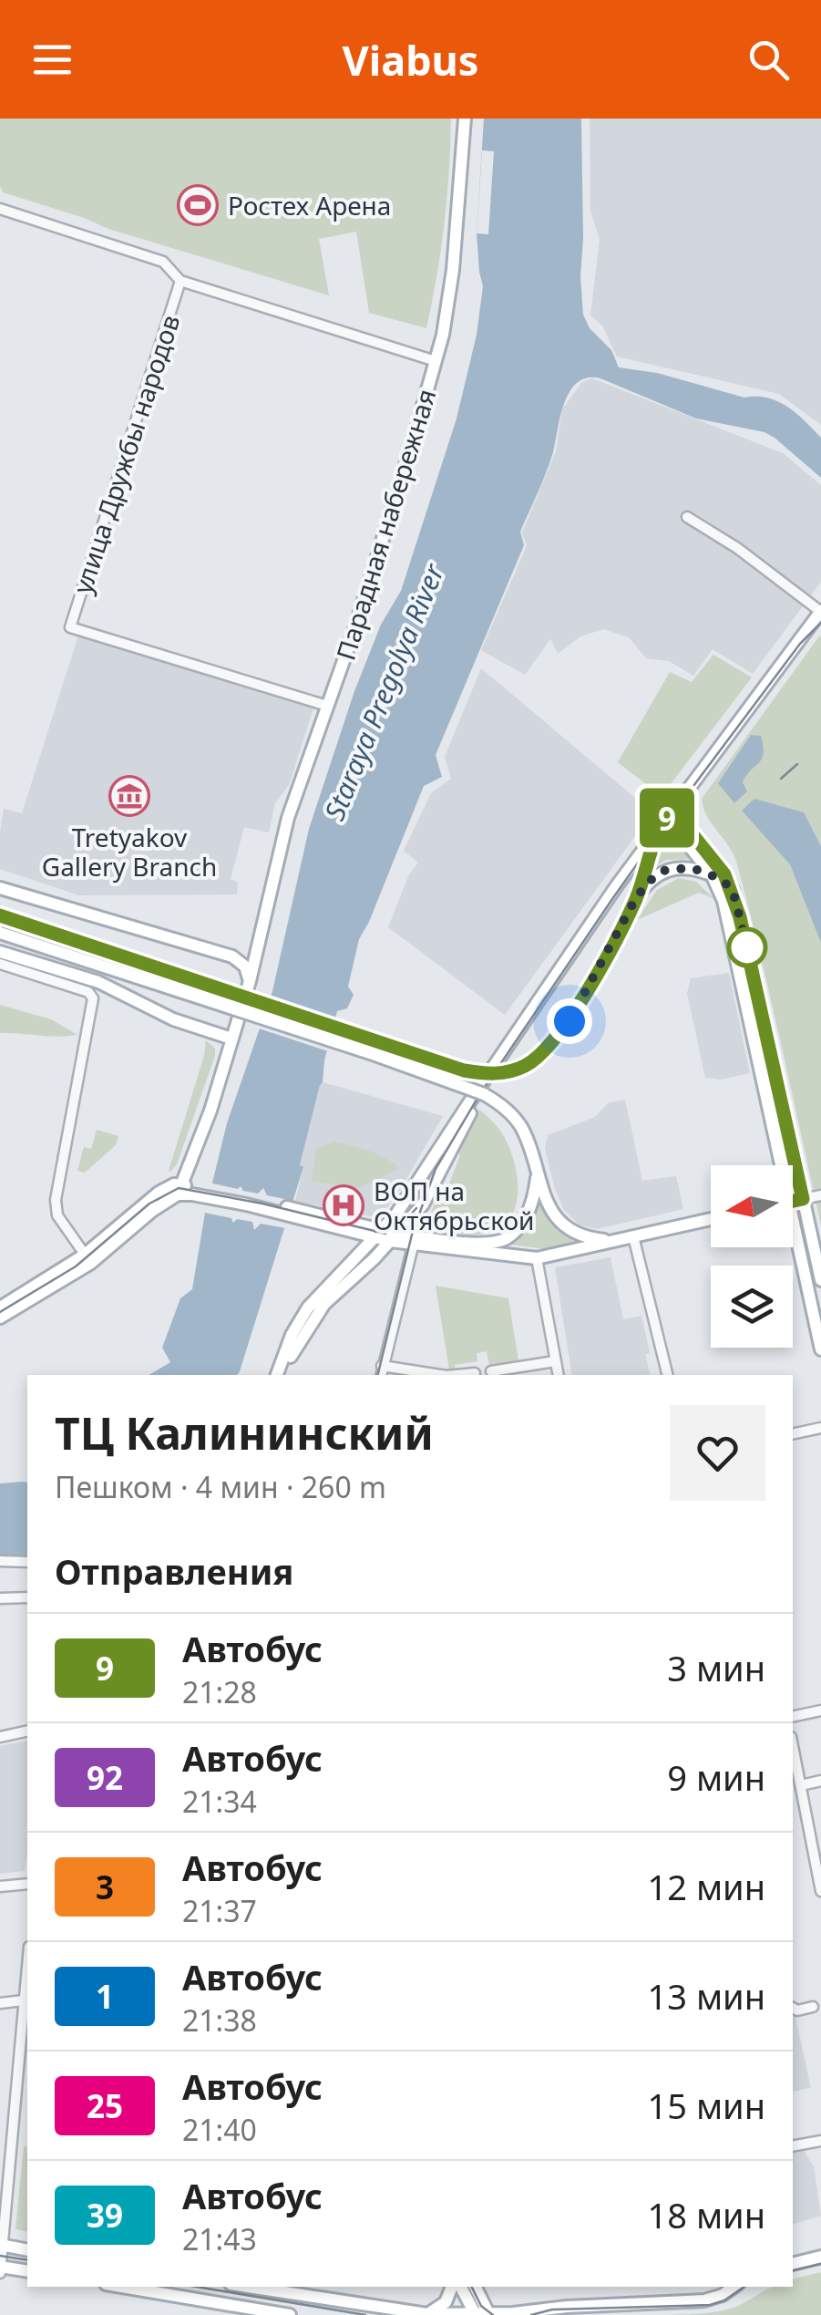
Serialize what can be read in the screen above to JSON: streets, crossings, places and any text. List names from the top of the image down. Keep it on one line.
{"streets":{"main road":["Парадная набережная"],"street":["улица Дружбы народов"]},"crossings":[["улица Дружбы народов","Парадная набережная"]],"water":["Staraya Pregolya River"],"places":{"sports":["Ростех Арена"],"museum":["Tretyakov Gallery Branch"],"hospital":["ВОП на Октябрьской"]},"lines":["bus line 9"],"north":"left","page":{"header":"Viabus","on_map":"9","heading":[["ТЦ Калининский","Пешком · 4 мин · 260 m"],"Отправления"],"list":[{"mark":"9","name":"Автобус","note":"21:28","value":"3 мин"},{"mark":"92","name":"Автобус","note":"21:34","value":"9 мин"},{"mark":"3","name":"Автобус","note":"21:37","value":"12 мин"},{"mark":"1","name":"Автобус","note":"21:38","value":"13 мин"},{"mark":"25","name":"Автобус","note":"21:40","value":"15 мин"},{"mark":"39","name":"Автобус","note":"21:43","value":"18 мин"}]}}
